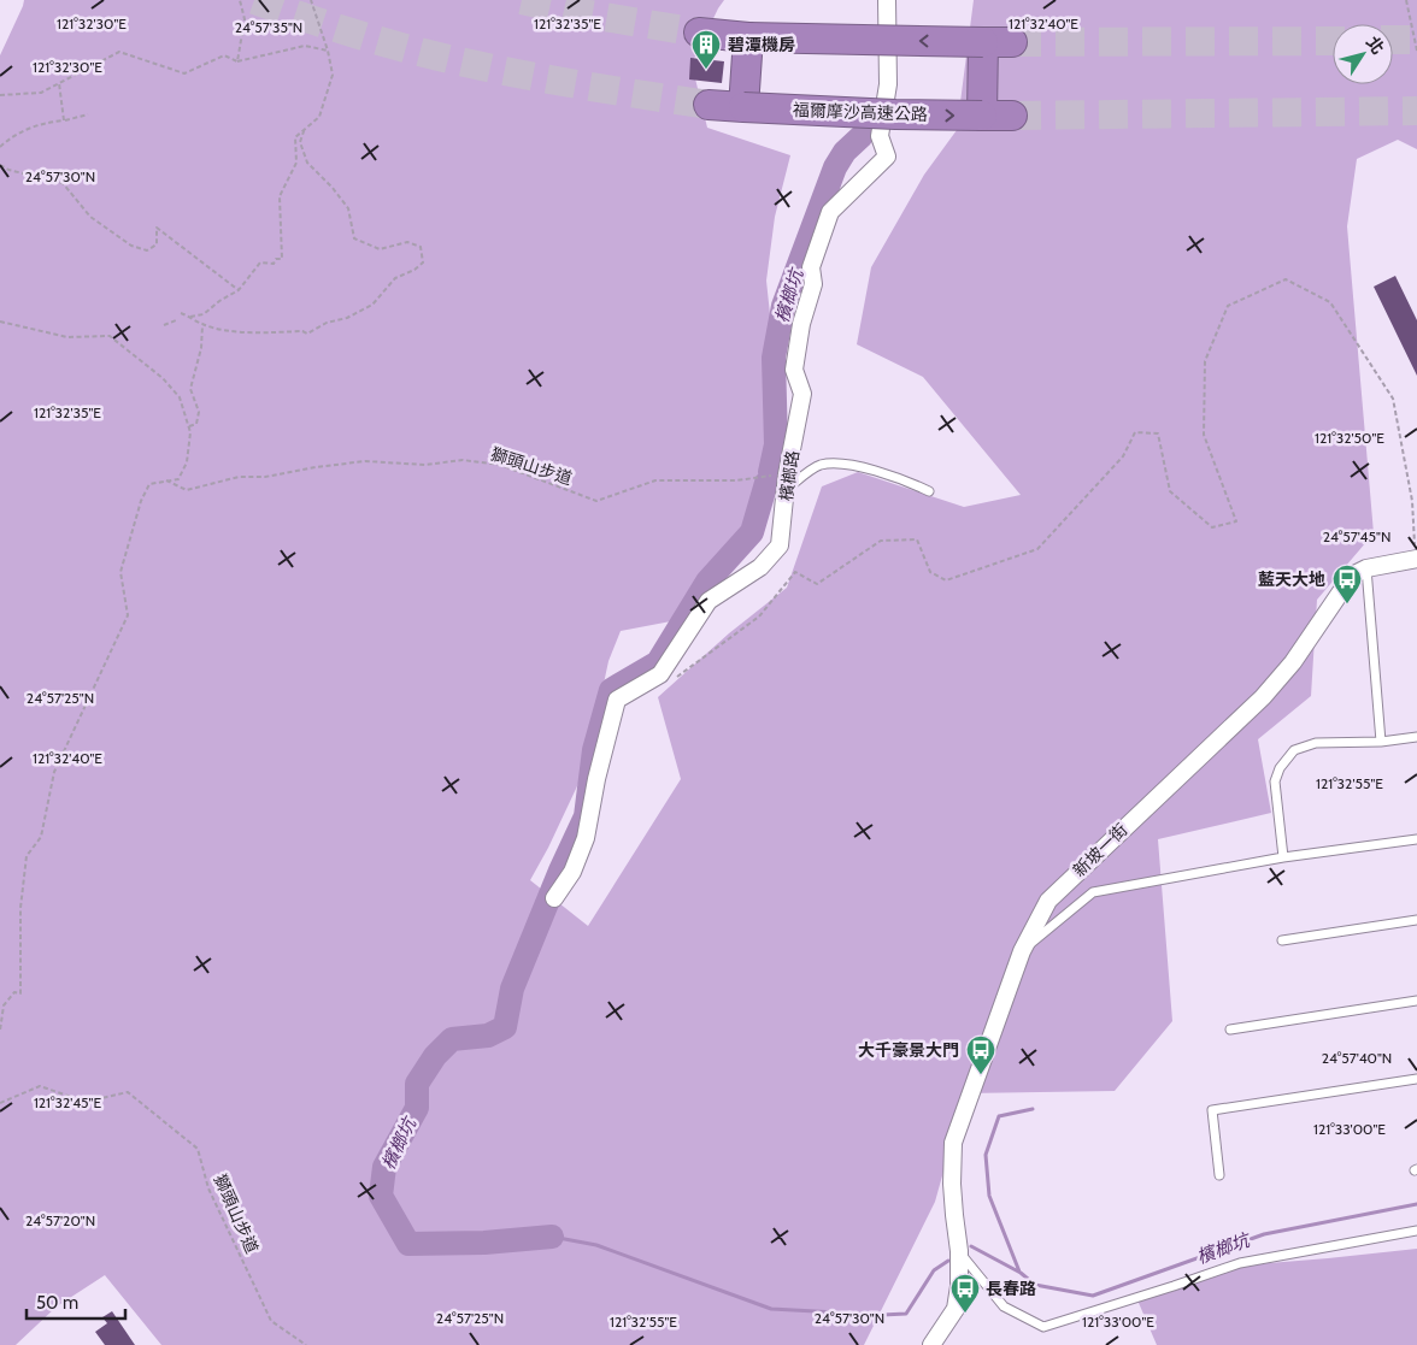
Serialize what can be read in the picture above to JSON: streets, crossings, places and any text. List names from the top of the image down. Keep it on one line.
{"streets":{"highway":["福爾摩沙高速公路"],"street":["檳榔路","新坡一街"],"path":["獅頭山步道"]},"crossings":[["獅頭山步道","檳榔路"]],"water":["檳榔坑"],"places":{"building":["碧潭機房"],"bus stop":["藍天大地","大千豪景大門","長春路"]},"scale_bar":"50 m","north":"top right","coordinates":["121°32'30\"E","121°32'35\"E","121°32'40\"E","24°57'35\"N","24°57'30\"N","121°32'50\"E","24°57'45\"N","24°57'25\"N","121°32'55\"E","24°57'40\"N","121°32'45\"E","121°33'00\"E","24°57'20\"N"]}
